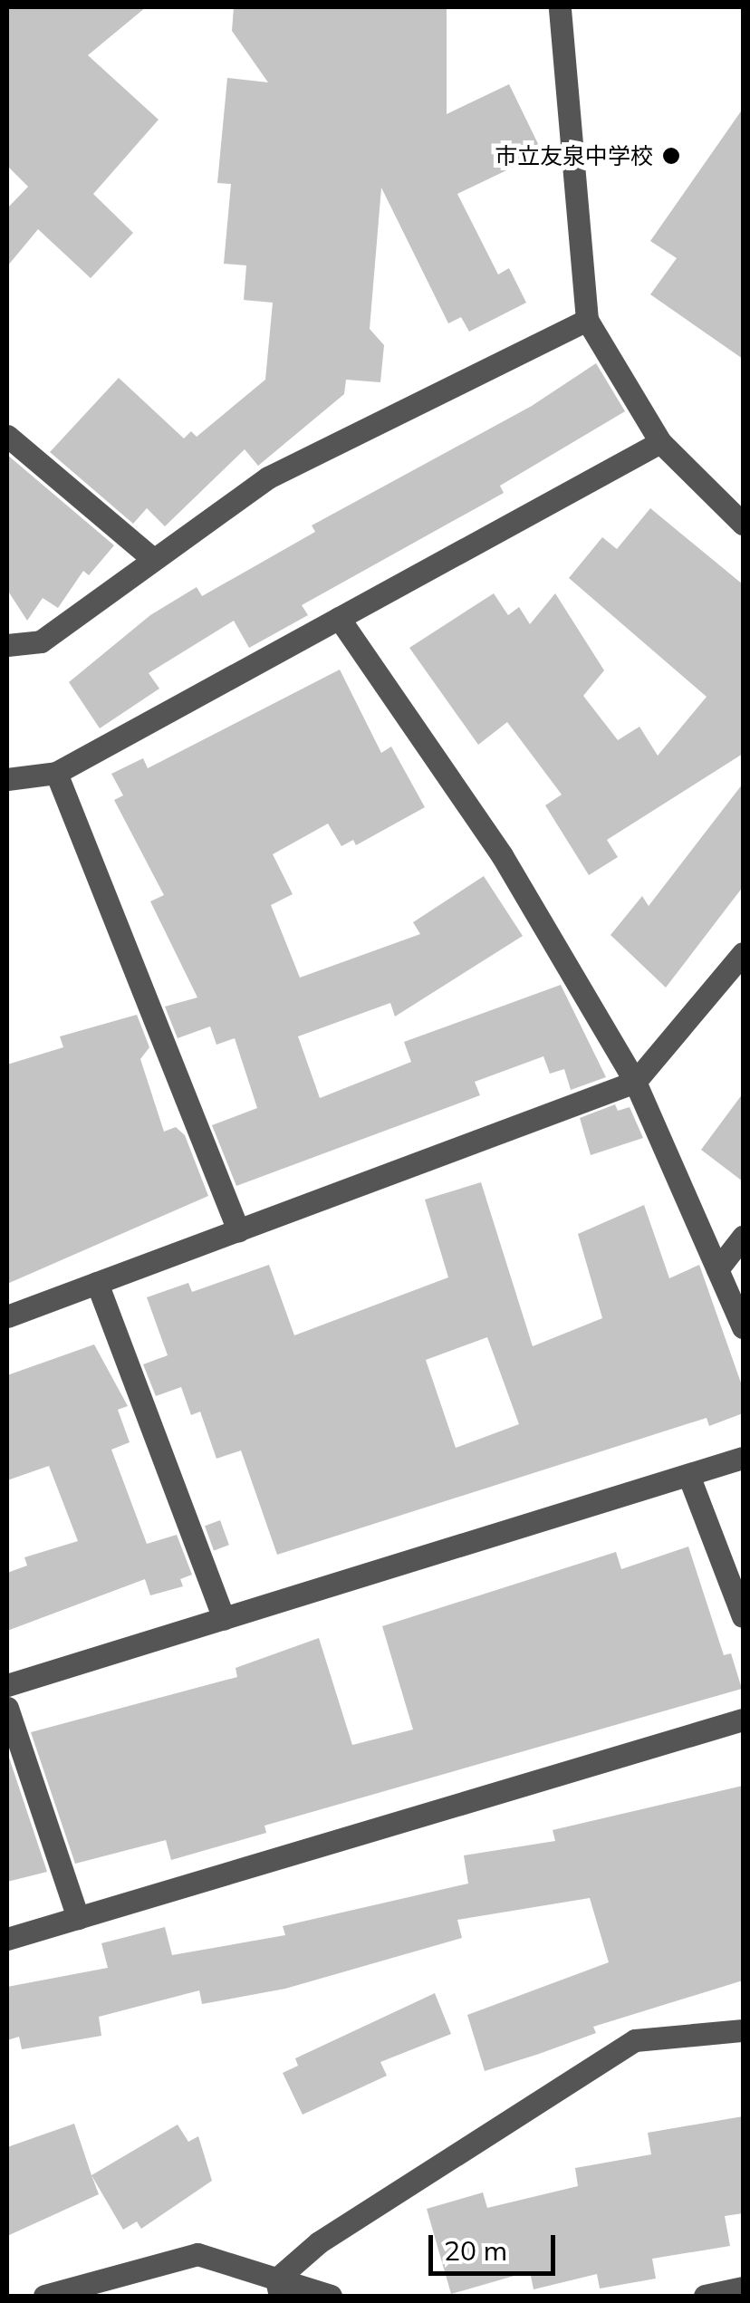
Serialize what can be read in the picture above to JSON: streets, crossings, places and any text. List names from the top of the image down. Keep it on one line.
{"places":["市立友泉中学校"],"scale_bar":"20 m"}
